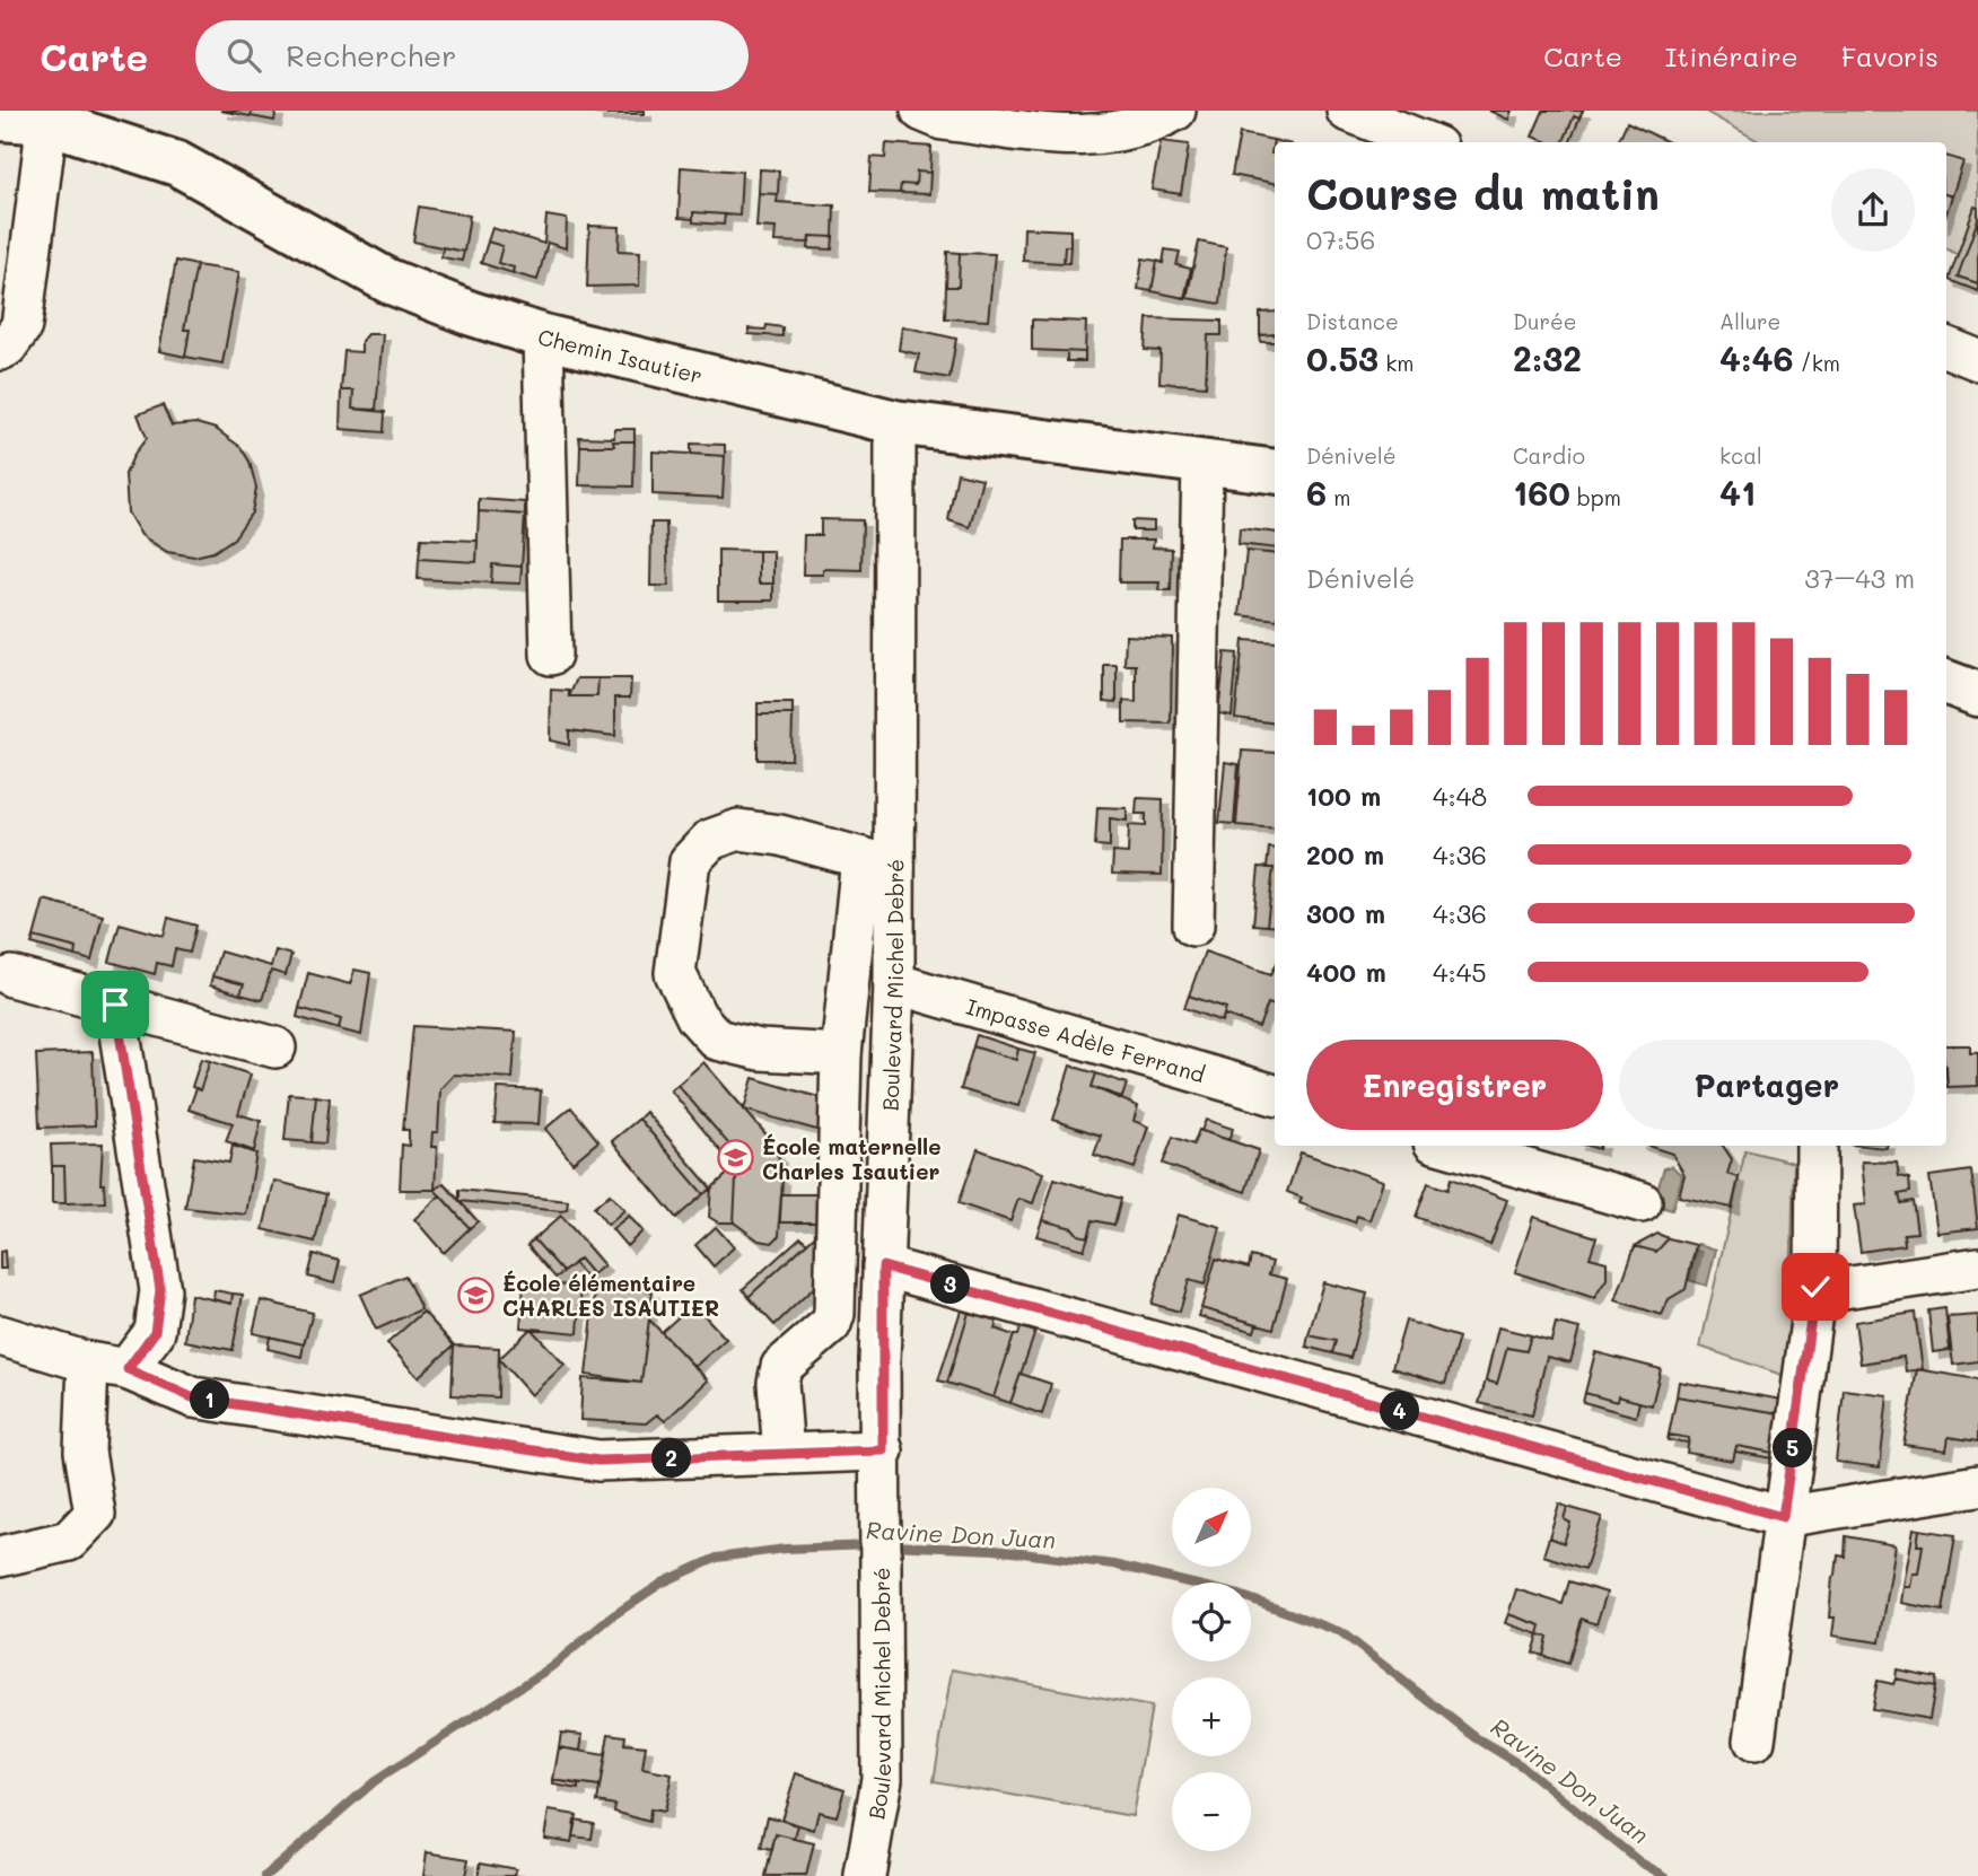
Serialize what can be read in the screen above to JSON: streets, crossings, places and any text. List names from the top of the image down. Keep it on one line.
{"streets":{"main road":["Chemin Isautier"],"street":["Boulevard Michel Debré","Impasse Adèle Ferrand"]},"crossings":[["Chemin Isautier","Boulevard Michel Debré"],["Boulevard Michel Debré","Impasse Adèle Ferrand"]],"water":["Ravine Don Juan"],"places":{"school or university":["École maternelle Charles Isautier","École élémentaire CHARLES ISAUTIER"]},"north":"top right","page":{"header":"Carte","search":"Rechercher","nav":["Carte","Itinéraire","Favoris"],"heading":["Course du matin","07:56"],"stats":[["Distance","0.53 km"],["Durée","2:32"],["Allure","4:46 /km"],["Dénivelé","6 m"],["Cardio","160 bpm"],["kcal","41"]],"chart":["Dénivelé","37–43 m"],"list":[{"name":"100 m","note":"4:48"},{"name":"200 m","note":"4:36"},{"name":"300 m","note":"4:36"},{"name":"400 m","note":"4:45"}],"buttons":["Enregistrer","Partager"],"pins":["3","1","4","5","2"],"map_buttons":["+","−"]}}
